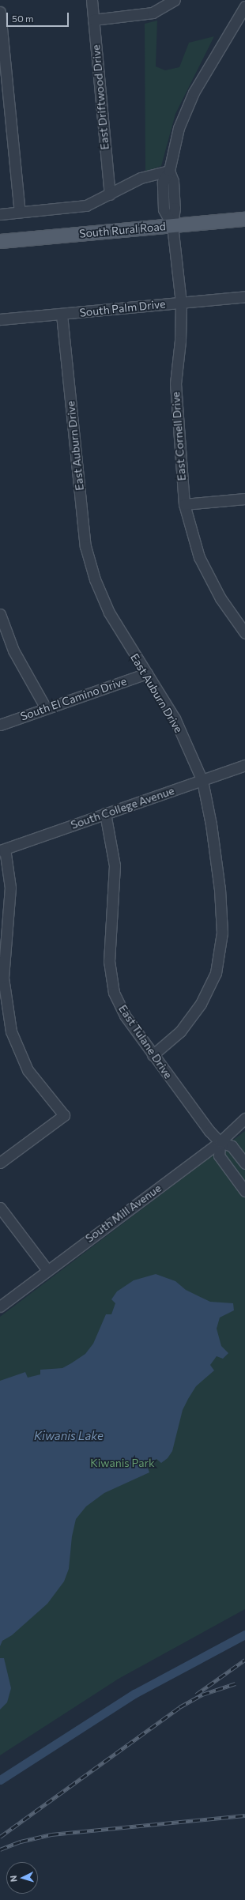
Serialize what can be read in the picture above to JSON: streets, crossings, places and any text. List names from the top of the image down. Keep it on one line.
{"streets":{"main road":["South Rural Road"],"street":["East Driftwood Drive","South Palm Drive","East Cornell Drive","East Auburn Drive","South El Camino Drive","South College Avenue","East Tulane Drive","South Mill Avenue"]},"crossings":[["South Rural Road","East Cornell Drive"],["South Palm Drive","East Cornell Drive"],["South Palm Drive","East Auburn Drive"],["East Auburn Drive","South El Camino Drive"],["East Auburn Drive","South College Avenue"],["East Auburn Drive","East Tulane Drive"],["South College Avenue","East Tulane Drive"],["East Tulane Drive","South Mill Avenue"]],"water":["Kiwanis Lake"],"parks":["Kiwanis Park"],"scale_bar":"50 m","north":"left"}
